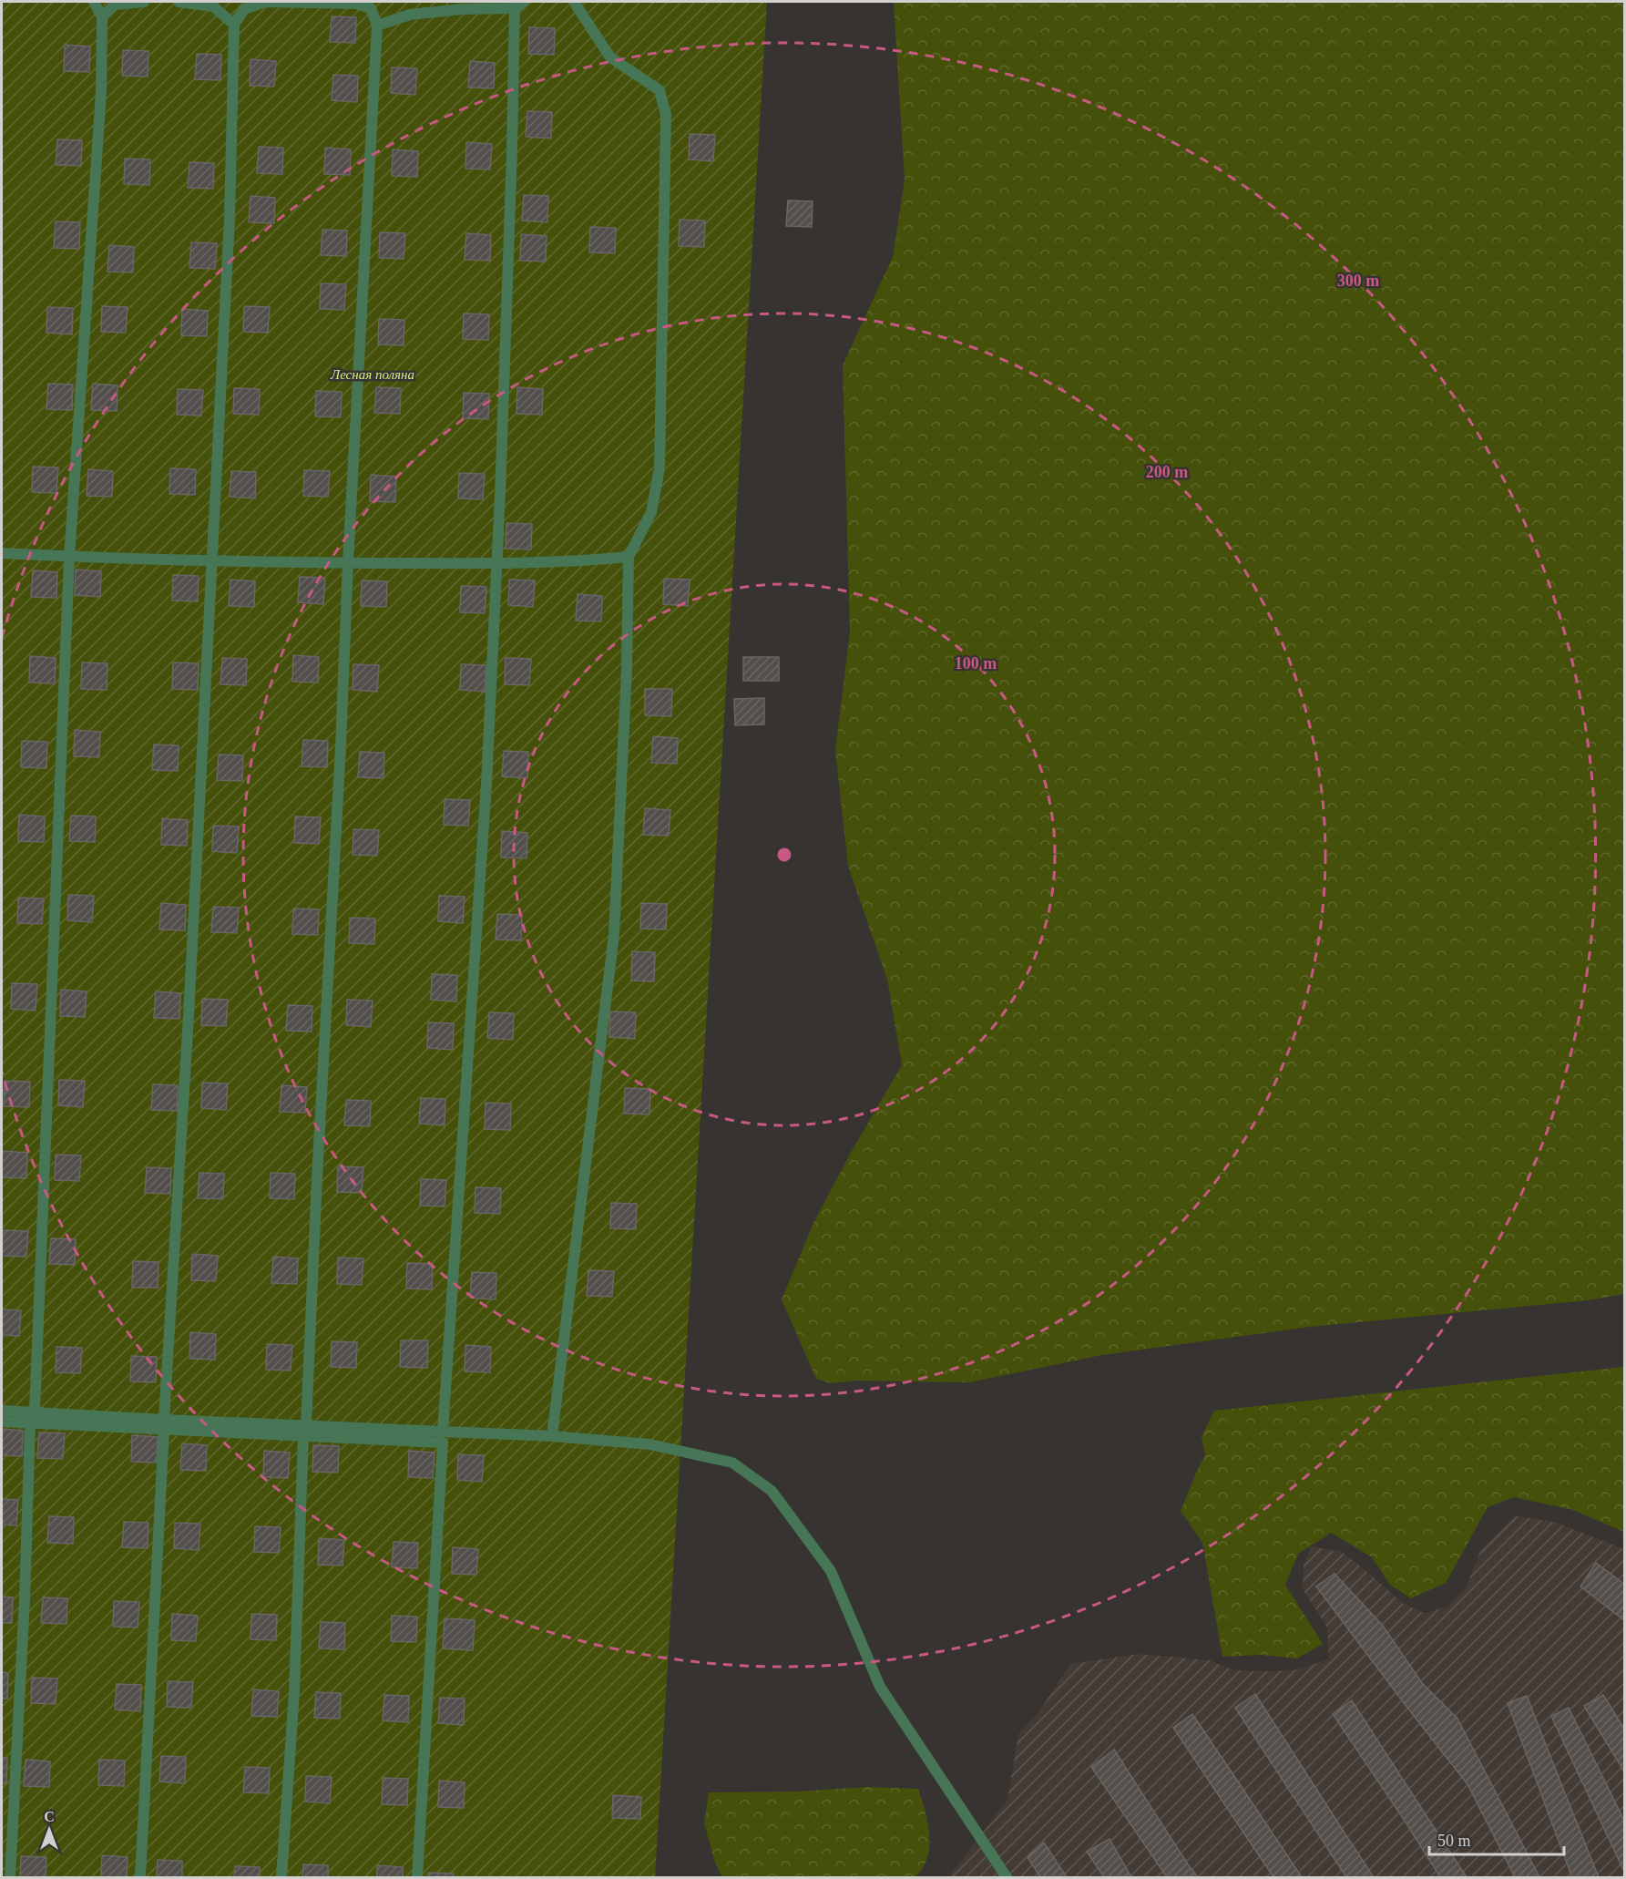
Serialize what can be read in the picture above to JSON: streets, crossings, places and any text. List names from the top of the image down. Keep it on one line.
{"parks":["Лесная поляна"],"scale_bar":"50 m","north":"top","rings":["300 m","200 m","100 m"]}
